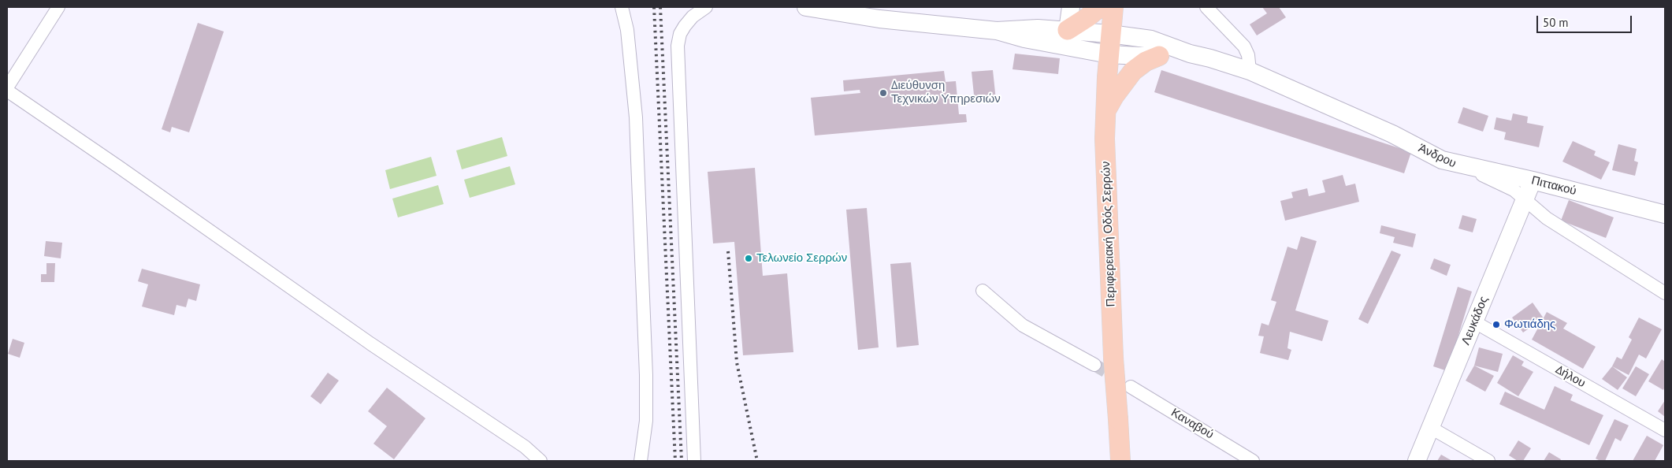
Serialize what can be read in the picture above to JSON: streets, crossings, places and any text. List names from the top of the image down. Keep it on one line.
{"streets":{"main road":["Περιφερειακή Οδός Σερρών"],"street":["Άνδρου","Πιττακού","Λευκάδος","Δήλου","Καναβού"]},"crossings":[["Άνδρου","Πιττακού"],["Άνδρου","Λευκάδος"],["Πιττακού","Λευκάδος"],["Λευκάδος","Δήλου"]],"places":["Διεύθυνση Τεχνικών Υπηρεσιών","Τελωνείο Σερρών","Φωτιάδης"],"scale_bar":"50 m"}
